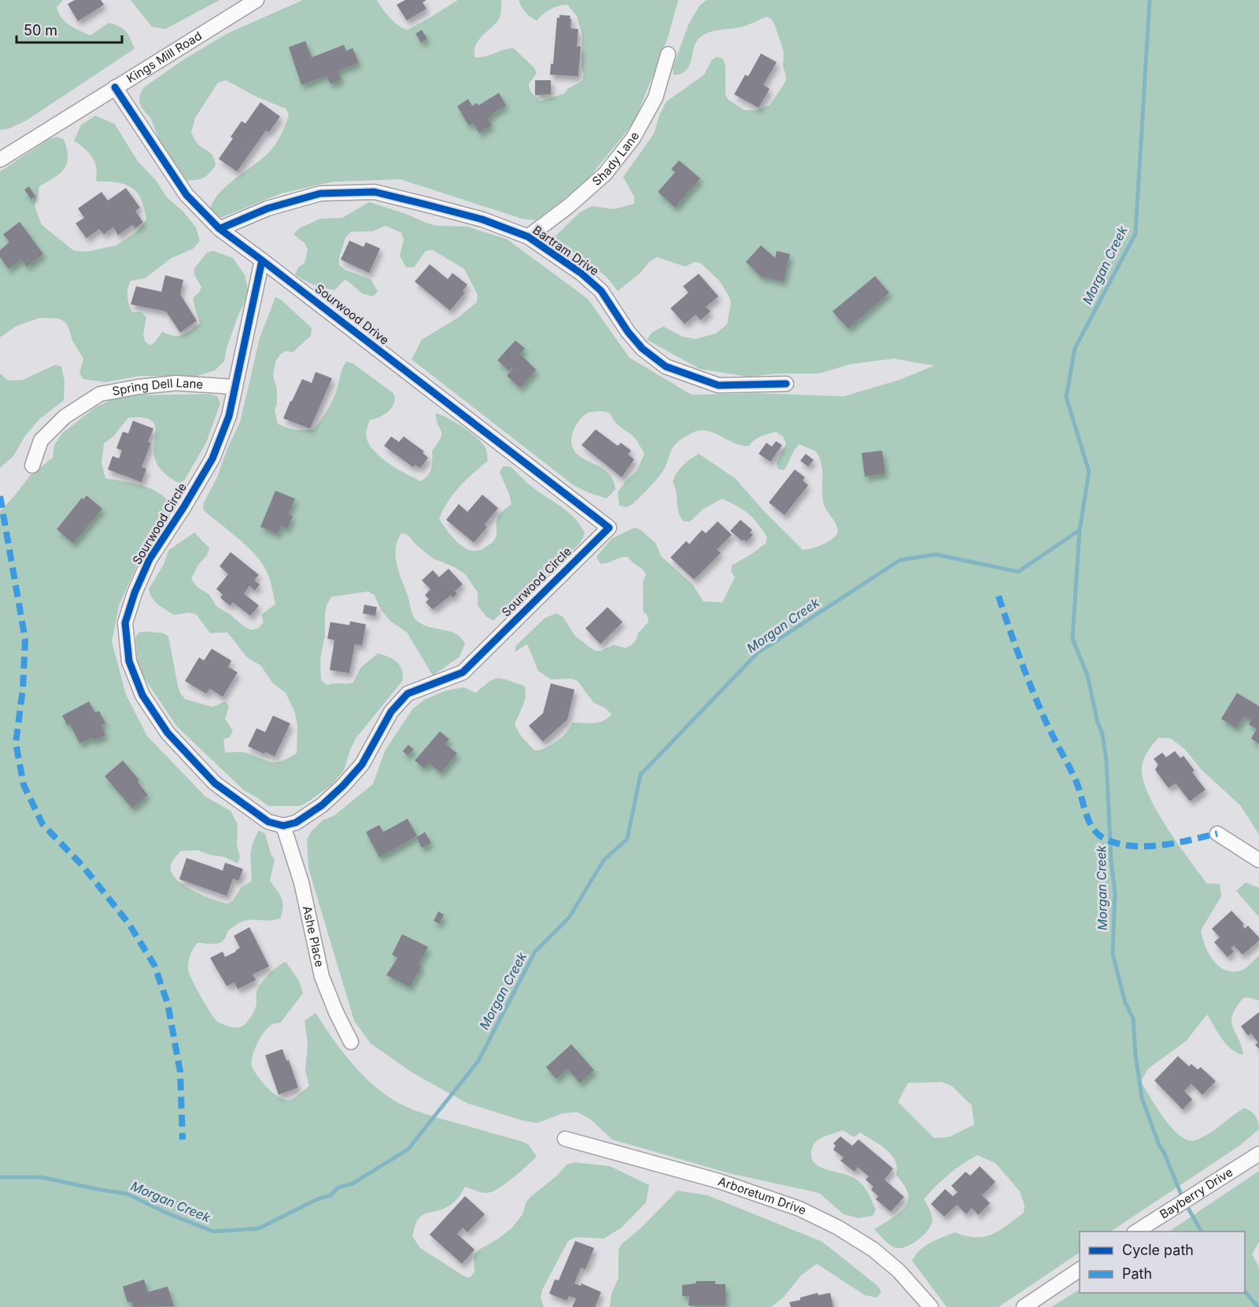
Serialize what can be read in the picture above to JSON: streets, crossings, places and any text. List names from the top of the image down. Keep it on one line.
{"streets":{"street":["Kings Mill Road","Shady Lane","Bartram Drive","Sourwood Drive","Spring Dell Lane","Sourwood Circle","Ashe Place","Bayberry Drive","Arboretum Drive"]},"crossings":[["Kings Mill Road","Sourwood Drive"],["Shady Lane","Bartram Drive"],["Bartram Drive","Sourwood Drive"],["Sourwood Drive","Sourwood Circle"],["Spring Dell Lane","Sourwood Circle"],["Sourwood Circle","Ashe Place"]],"water":["Morgan Creek"],"legend":["Cycle path","Path"],"scale_bar":"50 m"}
